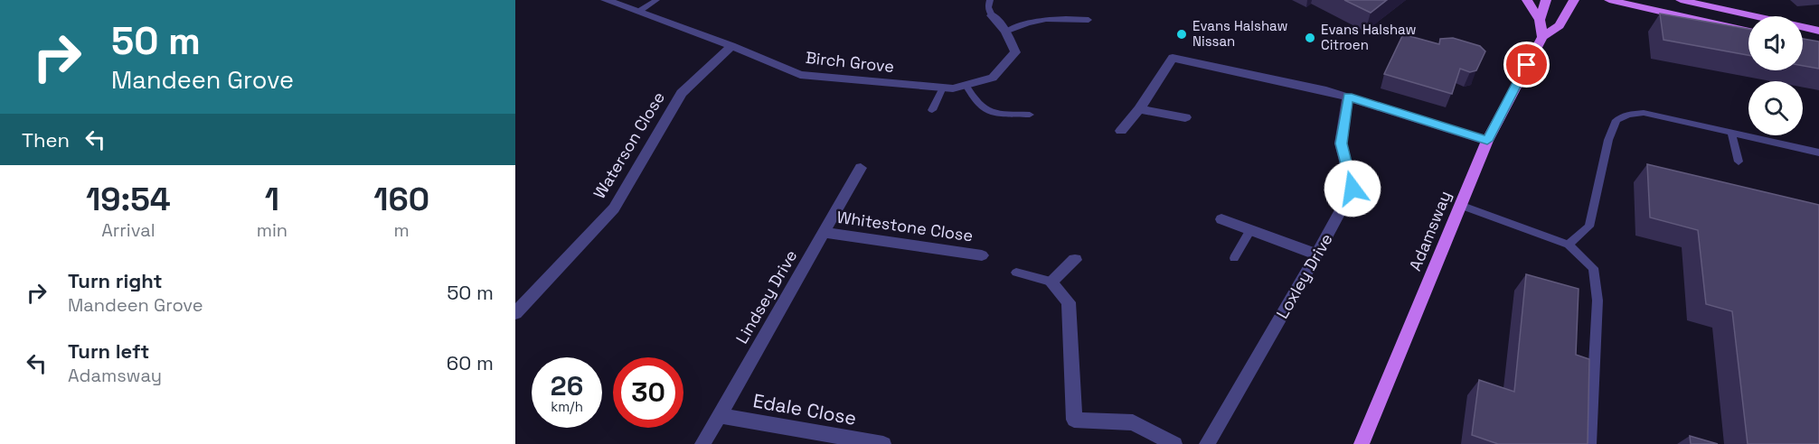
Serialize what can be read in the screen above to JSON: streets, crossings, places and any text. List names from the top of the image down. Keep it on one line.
{"streets":{"main road":["Adamsway"],"street":["Birch Grove","Waterson Close","Whitestone Close","Loxley Drive","Lindsey Drive","Edale Close"]},"crossings":[["Birch Grove","Waterson Close"],["Whitestone Close","Lindsey Drive"],["Lindsey Drive","Edale Close"]],"places":["Evans Halshaw Nissan","Evans Halshaw Citroen"],"page":{"turn":["50 m","Mandeen Grove"],"then":"Then","eta":["19:54","Arrival","1","min","160","m"],"list":[{"name":"Turn right","note":"Mandeen Grove","value":"50 m"},{"name":"Turn left","note":"Adamsway","value":"60 m"}],"speed":"26 km/h","limit":"30"}}
